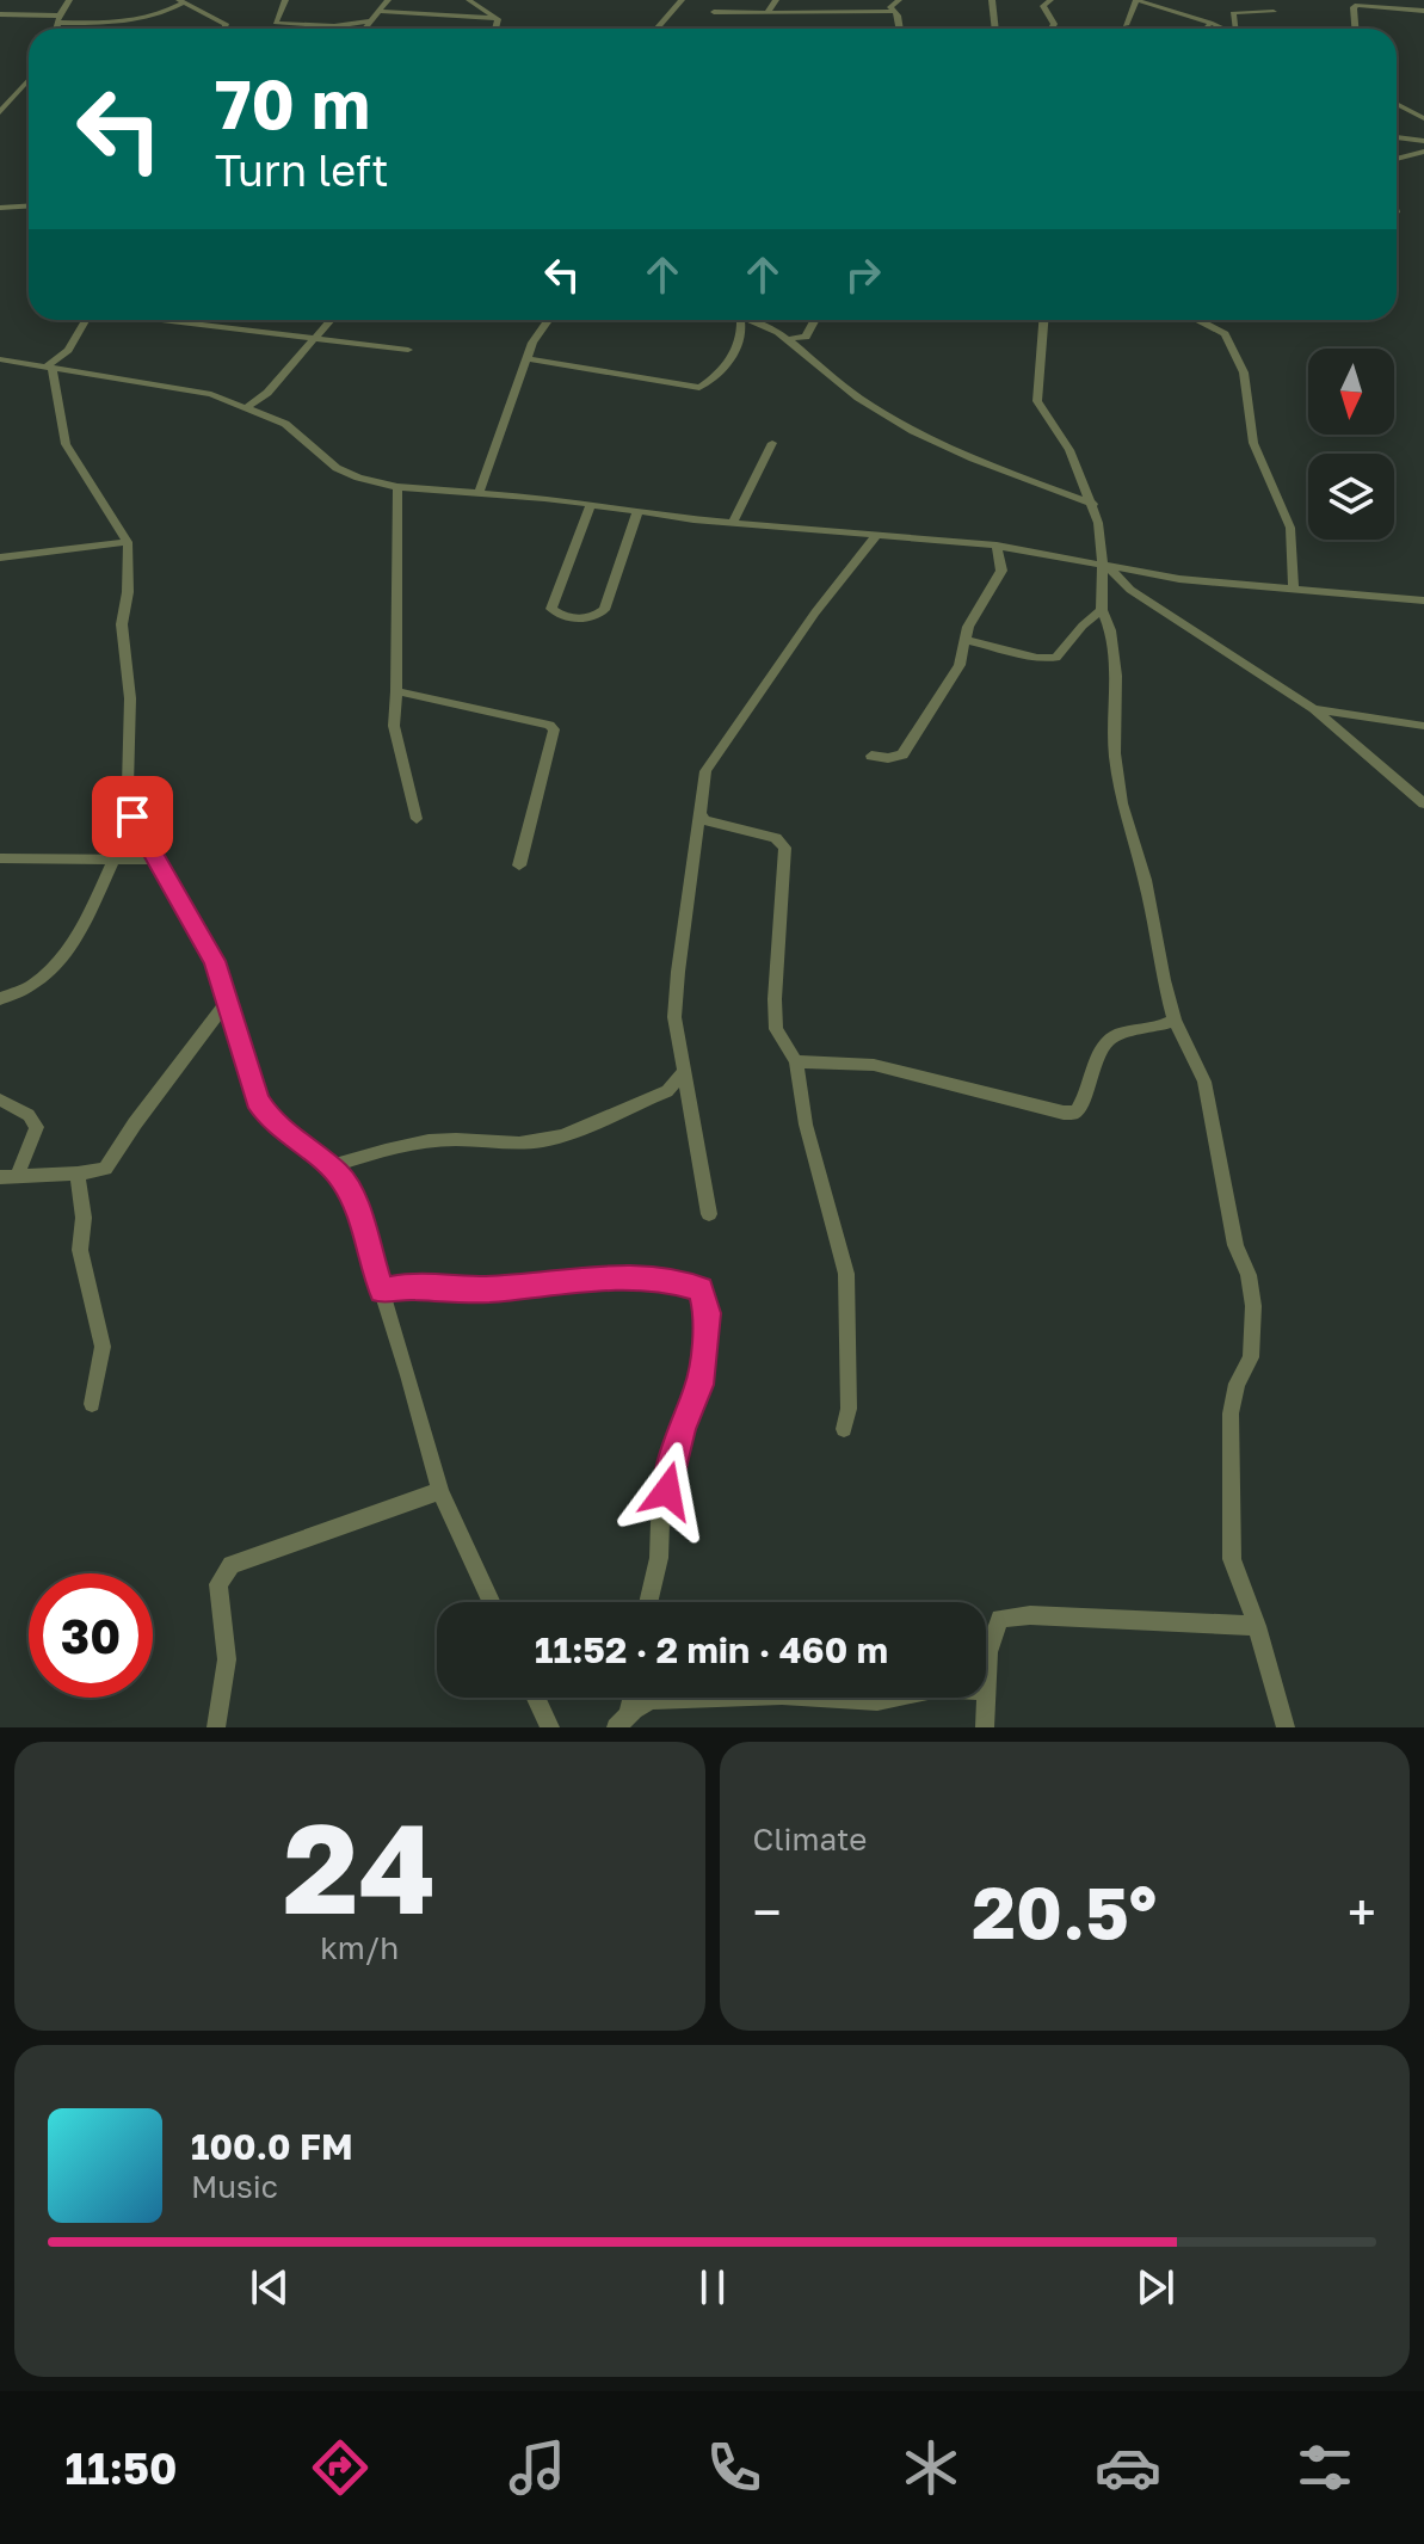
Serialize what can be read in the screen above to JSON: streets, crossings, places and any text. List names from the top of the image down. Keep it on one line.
{"north":"bottom","page":{"turn":["70 m","Turn left"],"limit":"30","trip":"11:52 · 2 min · 460 m","tile":[["24","km/h"],"Climate"],"heat":["−","20.5°","+"],"song":["100.0 FM","Music"],"tabs":"11:50"}}
